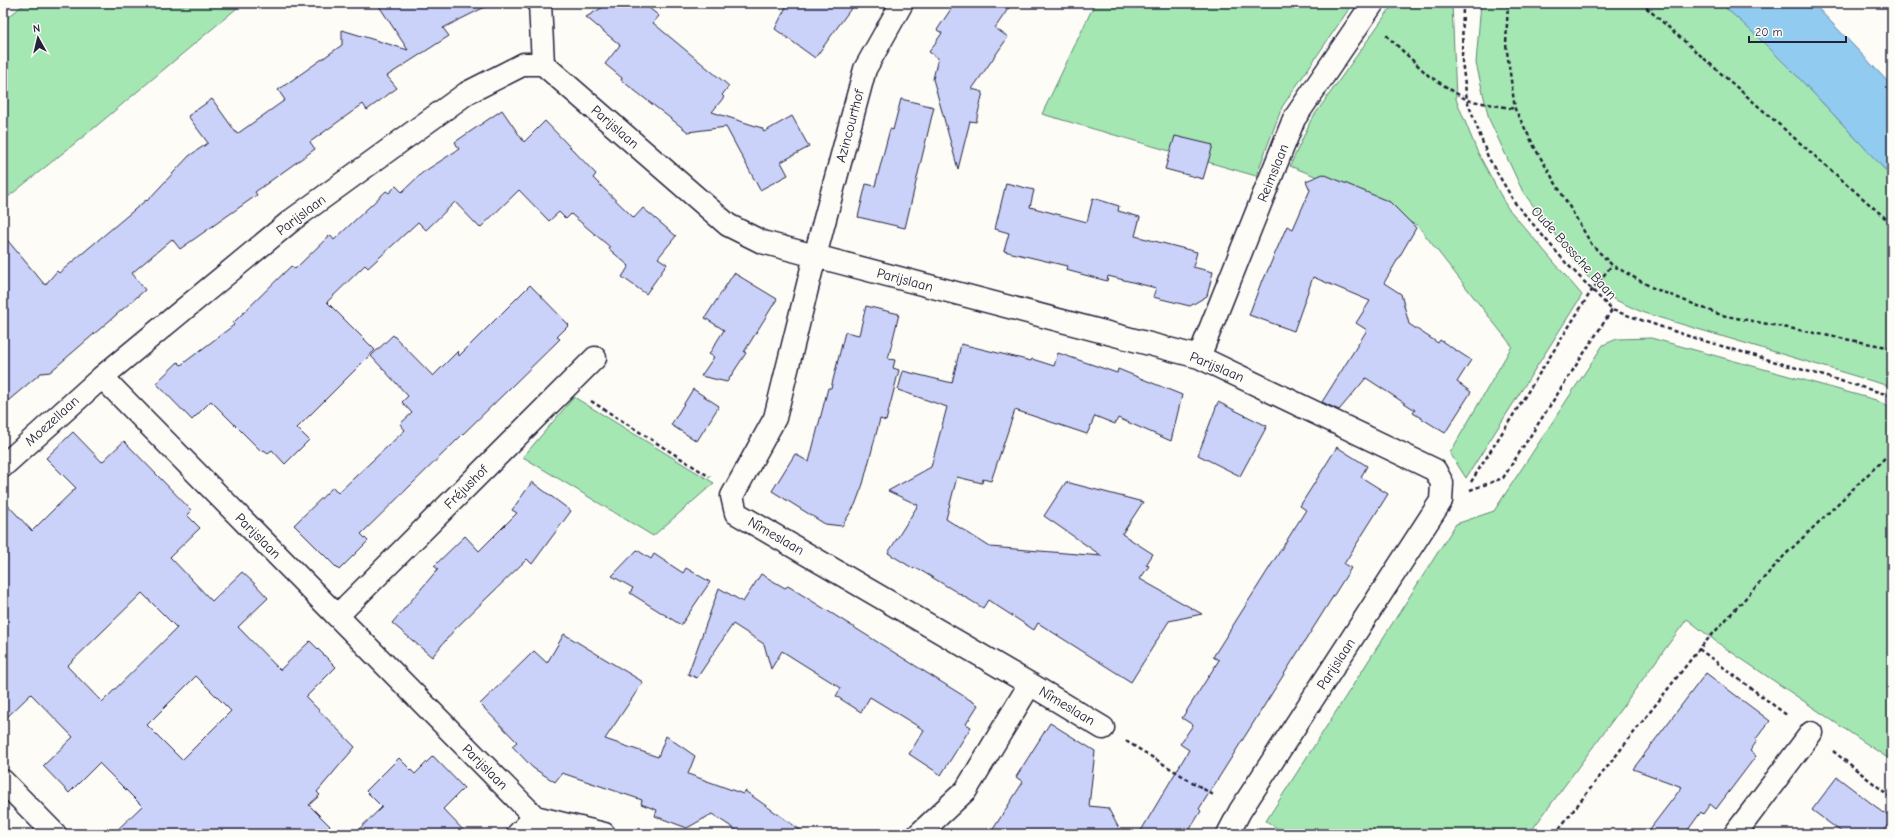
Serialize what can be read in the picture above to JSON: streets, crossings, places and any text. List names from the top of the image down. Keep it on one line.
{"streets":{"street":["Azincourthof","Parijslaan","Reimslaan","Moezellaan","Fréjushof","Nîmeslaan"],"path":["Oude Bossche Baan"]},"crossings":[["Azincourthof","Parijslaan"],["Parijslaan","Reimslaan"],["Parijslaan","Moezellaan"],["Parijslaan","Fréjushof"]],"scale_bar":"20 m","north":"top"}
